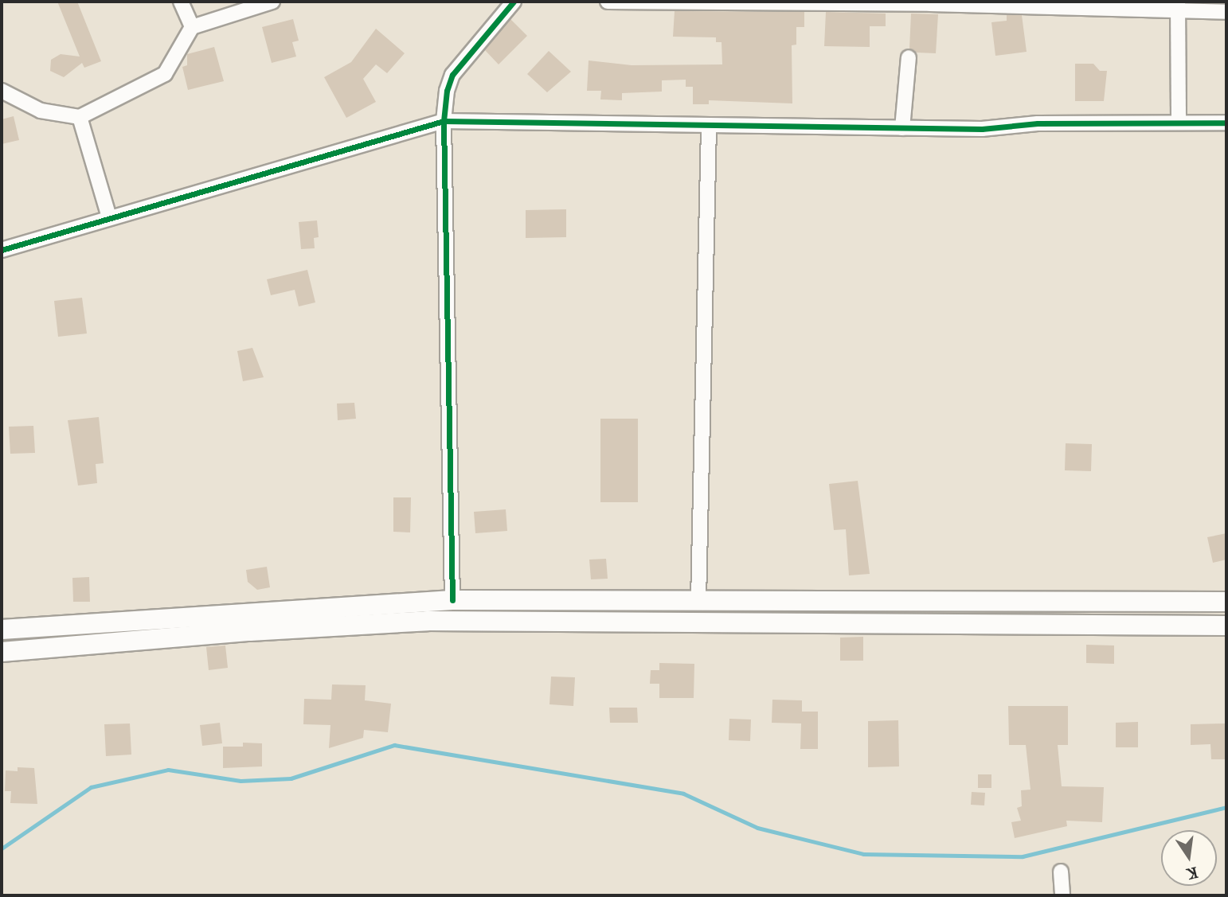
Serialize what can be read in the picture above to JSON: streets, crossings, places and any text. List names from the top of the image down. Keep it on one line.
{"north":"bottom"}
